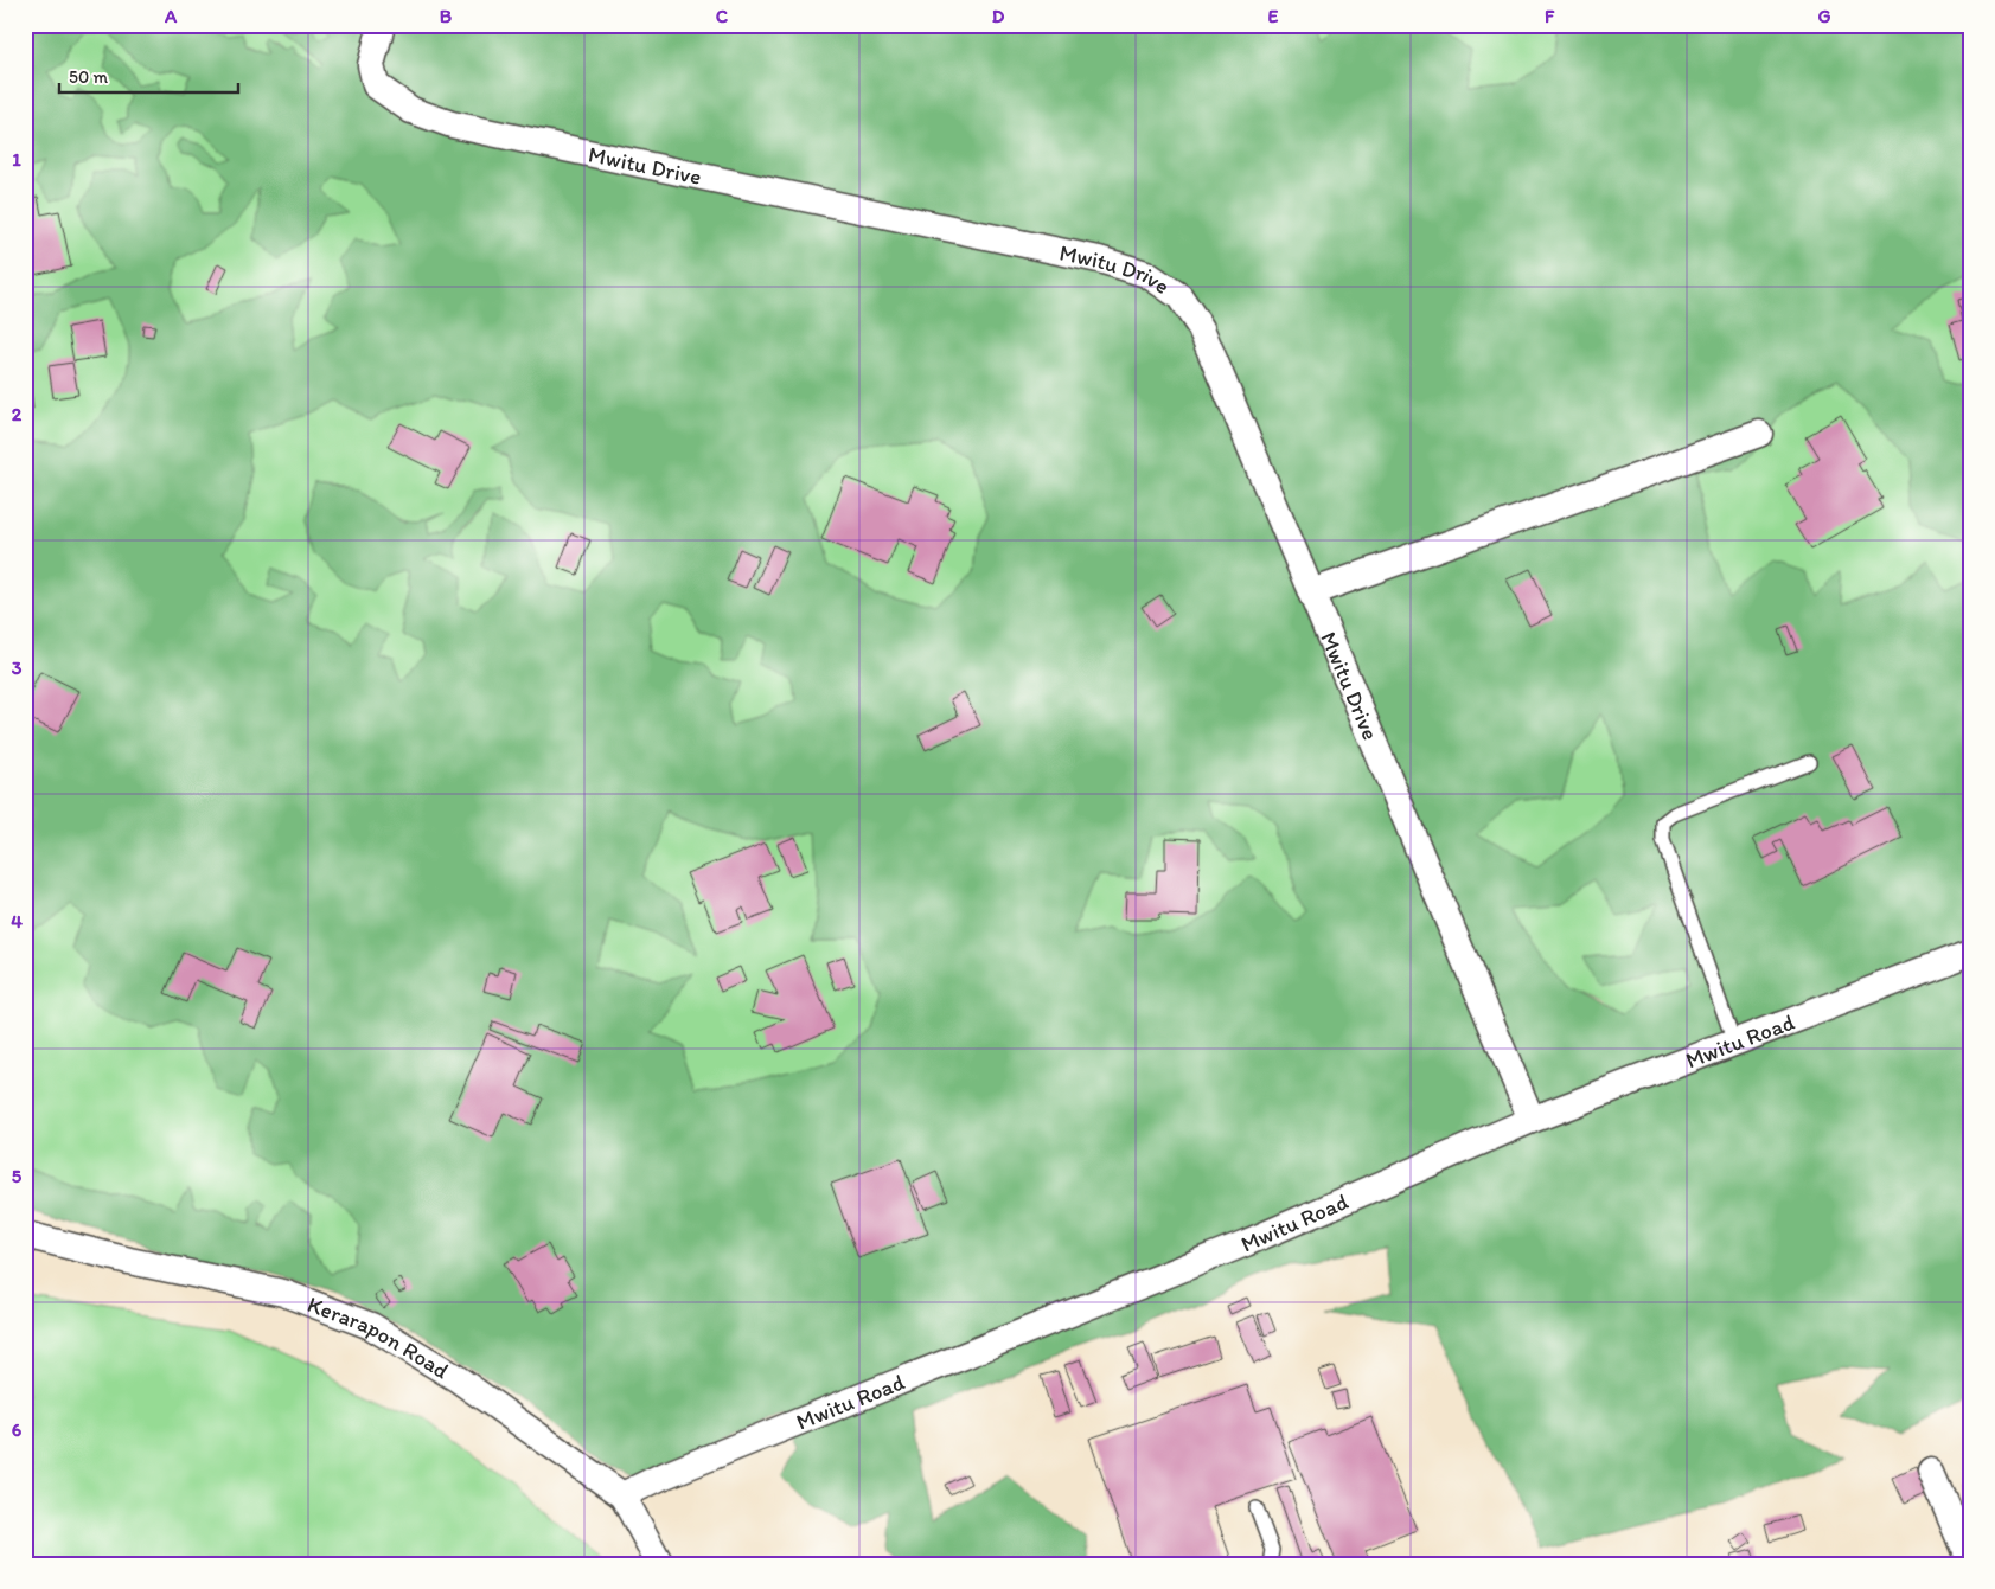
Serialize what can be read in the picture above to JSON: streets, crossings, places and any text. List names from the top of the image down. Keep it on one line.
{"streets":{"street":["Mwitu Drive","Mwitu Road","Kerarapon Road"]},"crossings":[["Mwitu Drive","Mwitu Road"],["Mwitu Road","Kerarapon Road"]],"scale_bar":"50 m","grid":{"columns":["A","B","C","D","E","F","G"],"rows":["1","2","3","4","5","6"]}}
